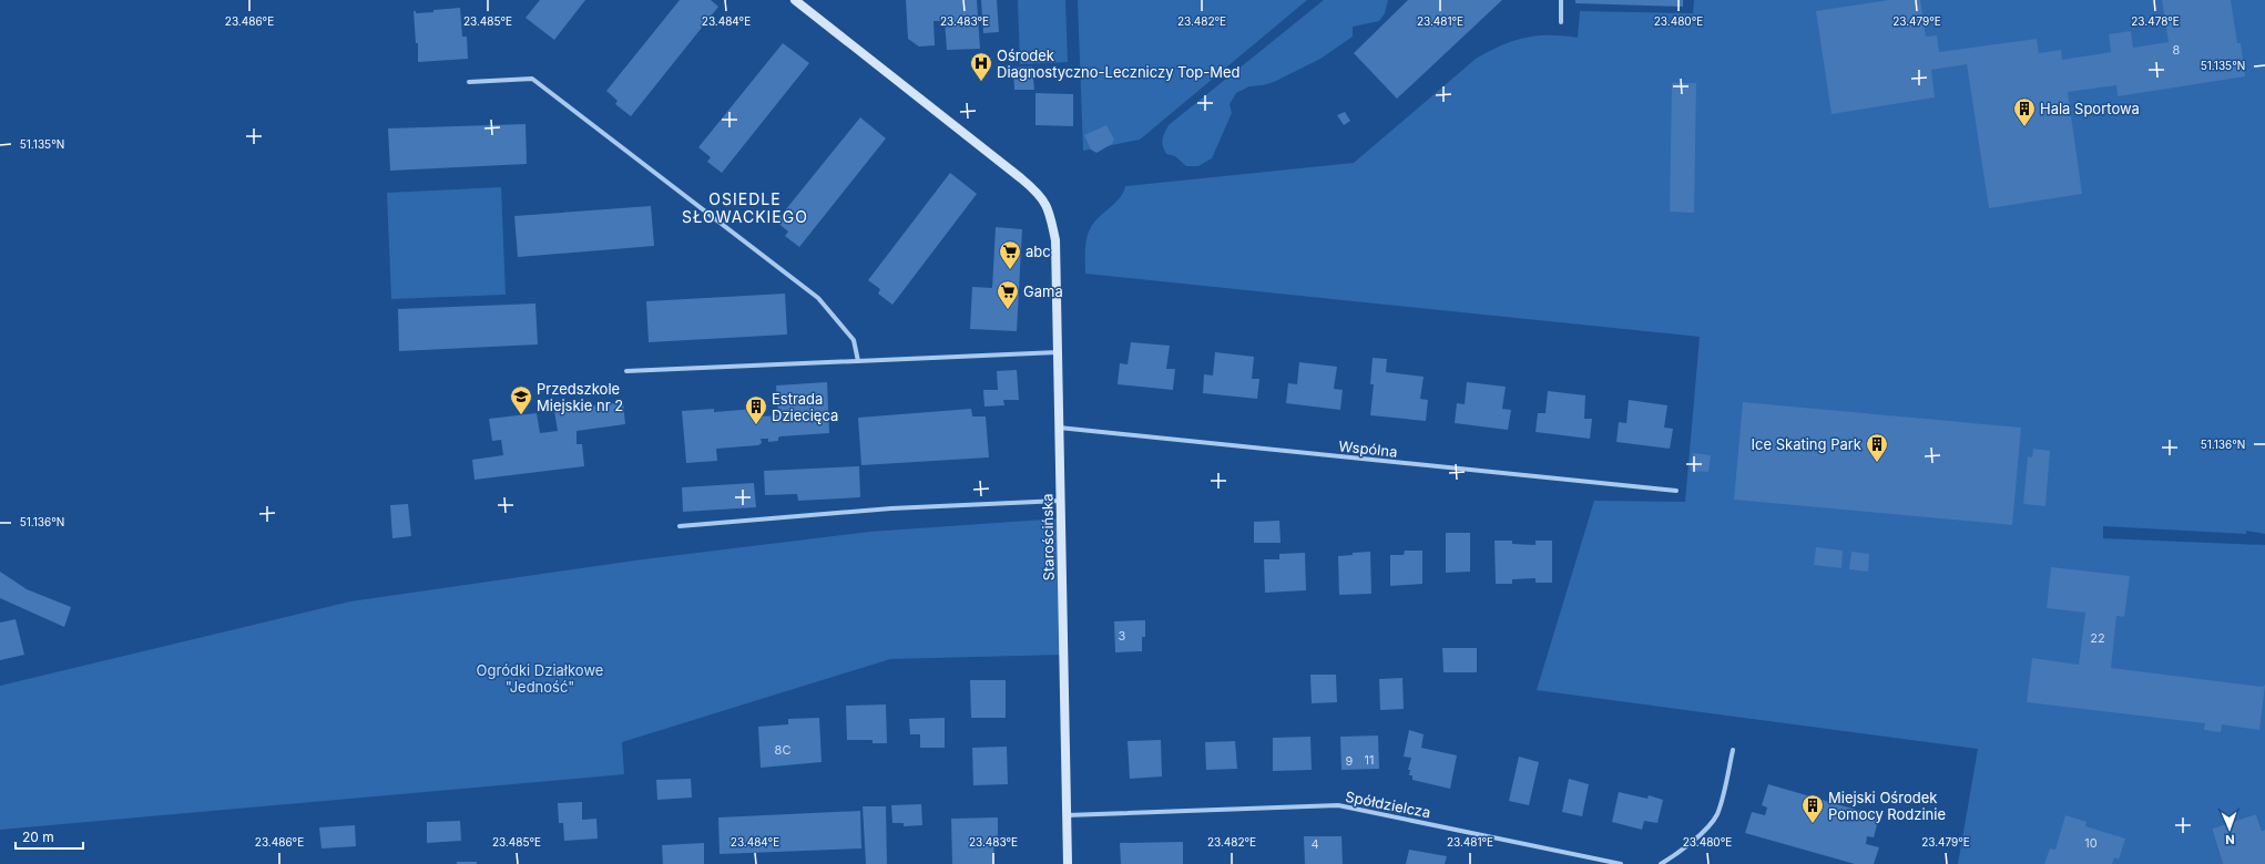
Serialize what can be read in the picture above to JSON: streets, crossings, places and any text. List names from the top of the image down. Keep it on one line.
{"streets":{"street":["Wspólna","Starościńska","Spółdzielcza"]},"crossings":[["Wspólna","Starościńska"],["Starościńska","Spółdzielcza"]],"districts":["OSIEDLE SŁOWACKIEGO"],"parks":["Ogródki Działkowe \"Jedność\""],"places":{"hospital":["Ośrodek Diagnostyczno-Leczniczy Top-Med"],"building":["Hala Sportowa","Estrada Dziecięca","Ice Skating Park","Miejski Ośrodek Pomocy Rodzinie"],"supermarket":["abc","Gama"],"school or university":["Przedszkole Miejskie nr 2"]},"house_numbers":["8","3","22","8C","11","9","10","4"],"scale_bar":"20 m","north":"bottom","coordinates":["23.486°E","23.485°E","23.484°E","23.483°E","23.482°E","23.481°E","23.480°E","23.479°E","23.478°E","51.135°N","51.136°N"]}
